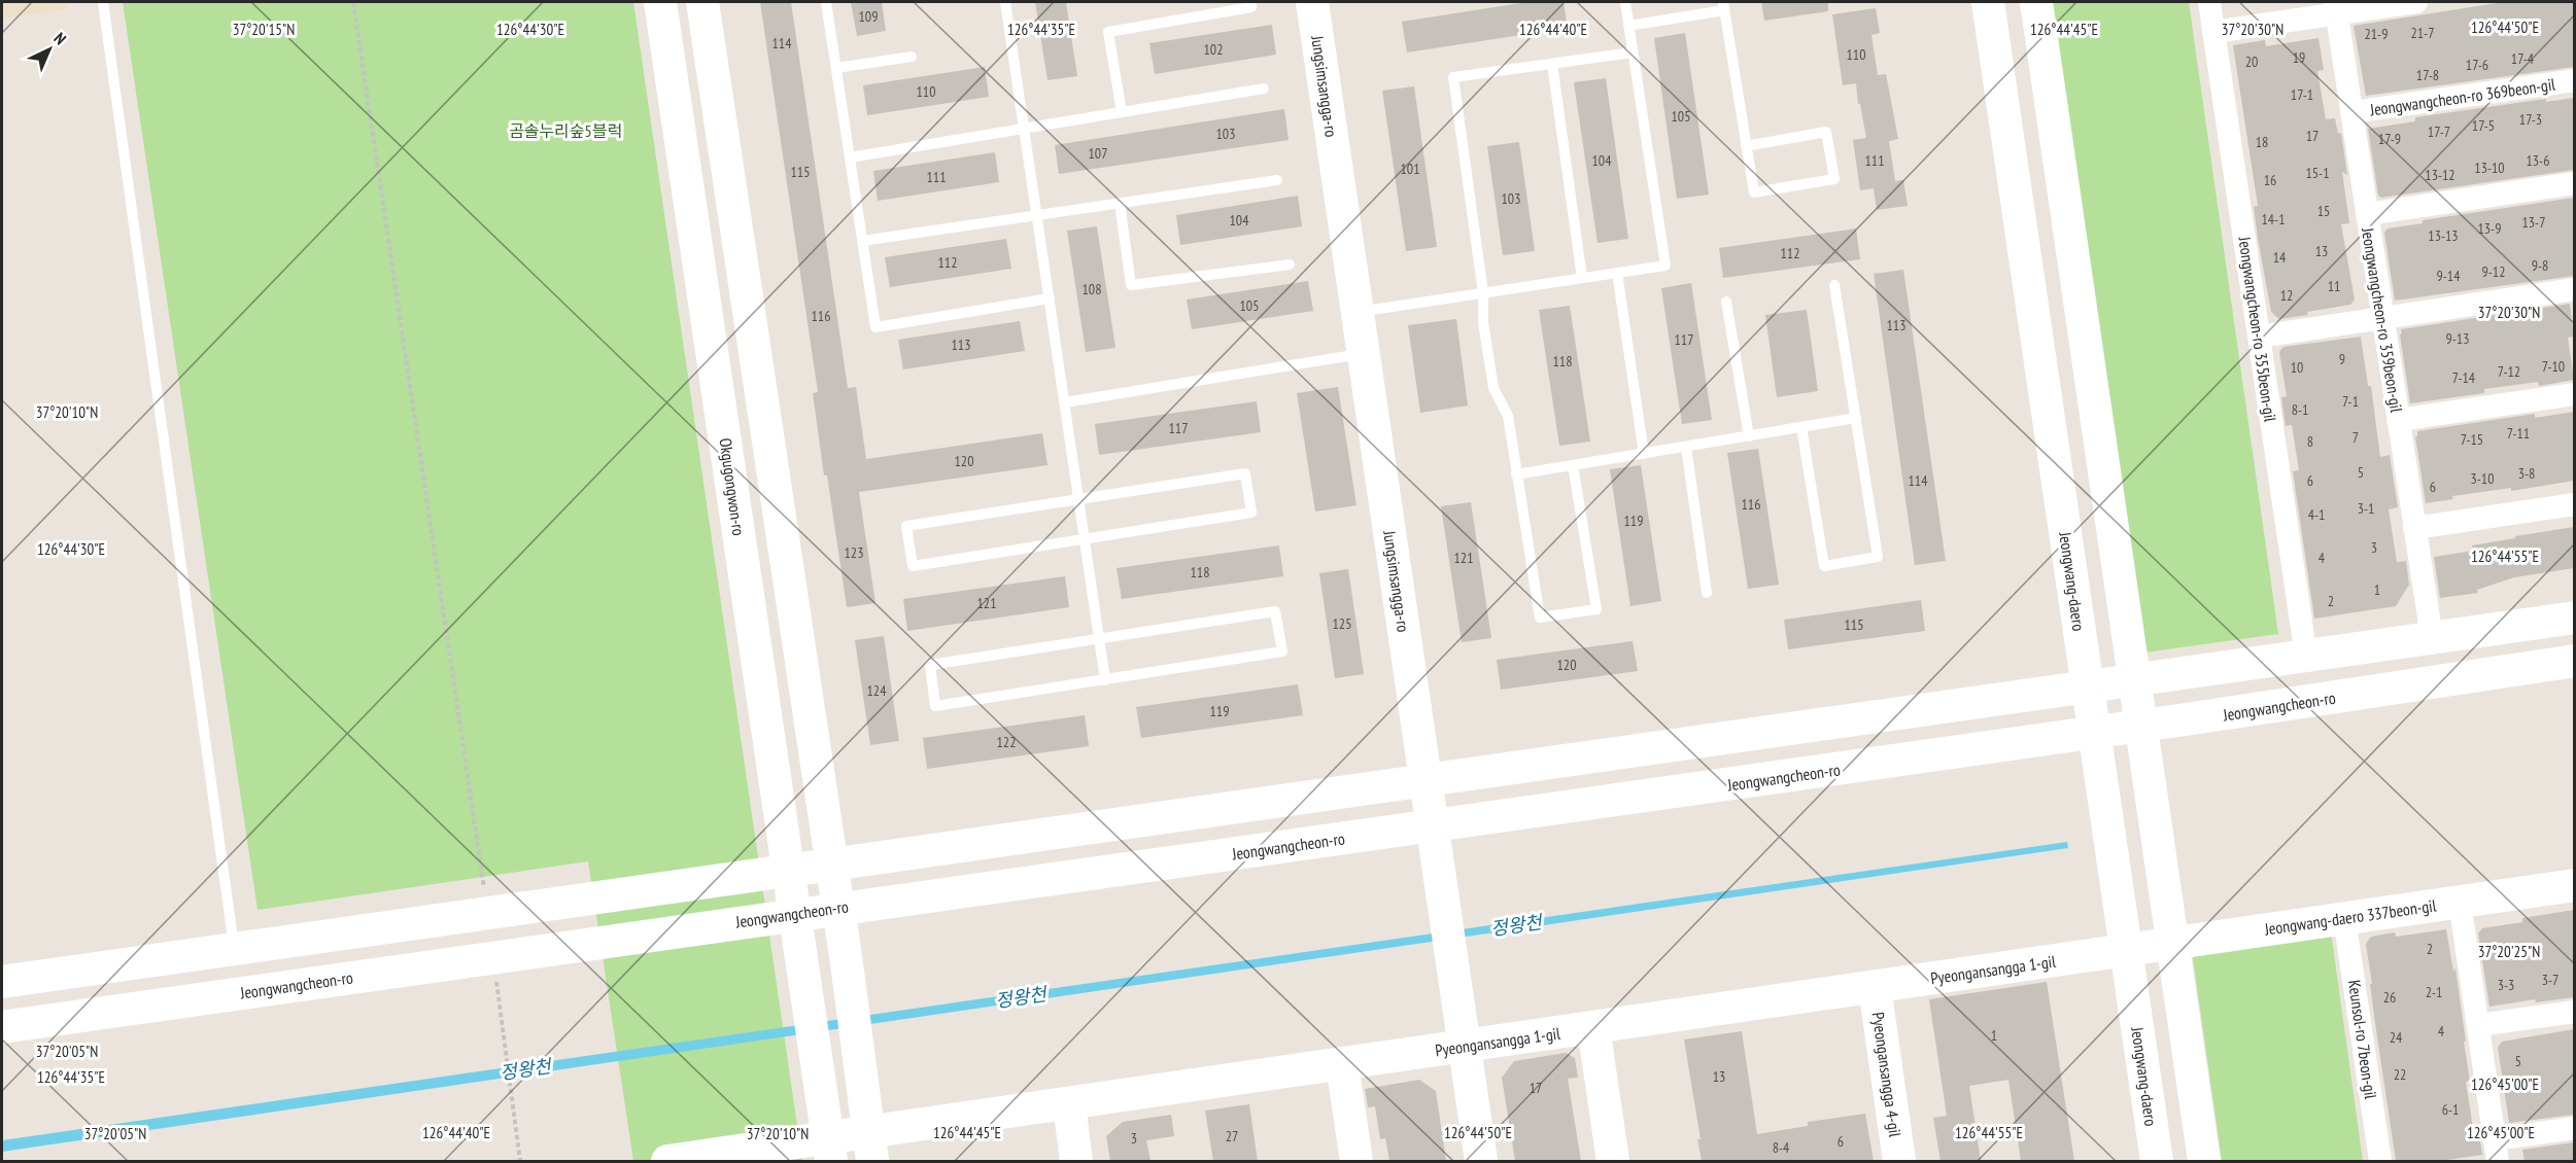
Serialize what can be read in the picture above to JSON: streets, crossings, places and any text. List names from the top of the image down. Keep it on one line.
{"streets":{"street":["Jungsimsangga-ro","Jeongwangcheon-ro 369beon-gil","Jeongwangcheon-ro 359beon-gil","Jeongwangcheon-ro 355beon-gil","Okgugongwon-ro","Jeongwang-daero","Jeongwangcheon-ro","Jeongwang-daero 337beon-gil","Pyeongansangga 1-gil","Keunsol-ro 7beon-gil","Pyeongansangga 4-gil"]},"crossings":[["Jungsimsangga-ro","Jeongwangcheon-ro"],["Jungsimsangga-ro","Pyeongansangga 1-gil"],["Jeongwangcheon-ro 369beon-gil","Jeongwangcheon-ro 359beon-gil"],["Okgugongwon-ro","Jeongwangcheon-ro"],["Okgugongwon-ro","Pyeongansangga 1-gil"],["Jeongwang-daero","Jeongwangcheon-ro"],["Jeongwang-daero","Jeongwang-daero 337beon-gil"],["Jeongwang-daero","Pyeongansangga 1-gil"],["Jeongwang-daero 337beon-gil","Pyeongansangga 1-gil"],["Jeongwang-daero 337beon-gil","Keunsol-ro 7beon-gil"],["Pyeongansangga 1-gil","Pyeongansangga 4-gil"]],"water":["정왕천"],"parks":["곰솔누리숲5블럭"],"house_numbers":["109","21-7","21-9","114","102","110","19","17-4","20","17-6","17-8","110","17-1","105","17-3","17-5","17-7","103","17","17-9","18","107","104","111","13-6","13-10","101","115","15-1","13-12","111","16","103","15","14-1","104","13-7","13-9","13-13","13","112","14","112","9-8","9-12","9-14","11","108","12","105","116","113","9-13","117","113","9","118","7-10","10","7-12","7-14","7-1","8-1","117","7-11","7","7-15","8","120","5","3-8","3-10","114","6","6","116","3-1","4-1","119","3","123","121","4","118","1","2","121","125","115","120","124","119","122","2","3-7","3-3","2-1","26","4","1","24","5","22","13","17","6-1","27","3","6","8-4"],"north":"top right","coordinates":["126°44'50\"E","37°20'15\"N","37°20'30\"N","126°44'30\"E","126°44'35\"E","126°44'40\"E","126°44'45\"E","37°20'10\"N","126°44'55\"E","37°20'25\"N","37°20'05\"N","126°45'00\"E"]}
